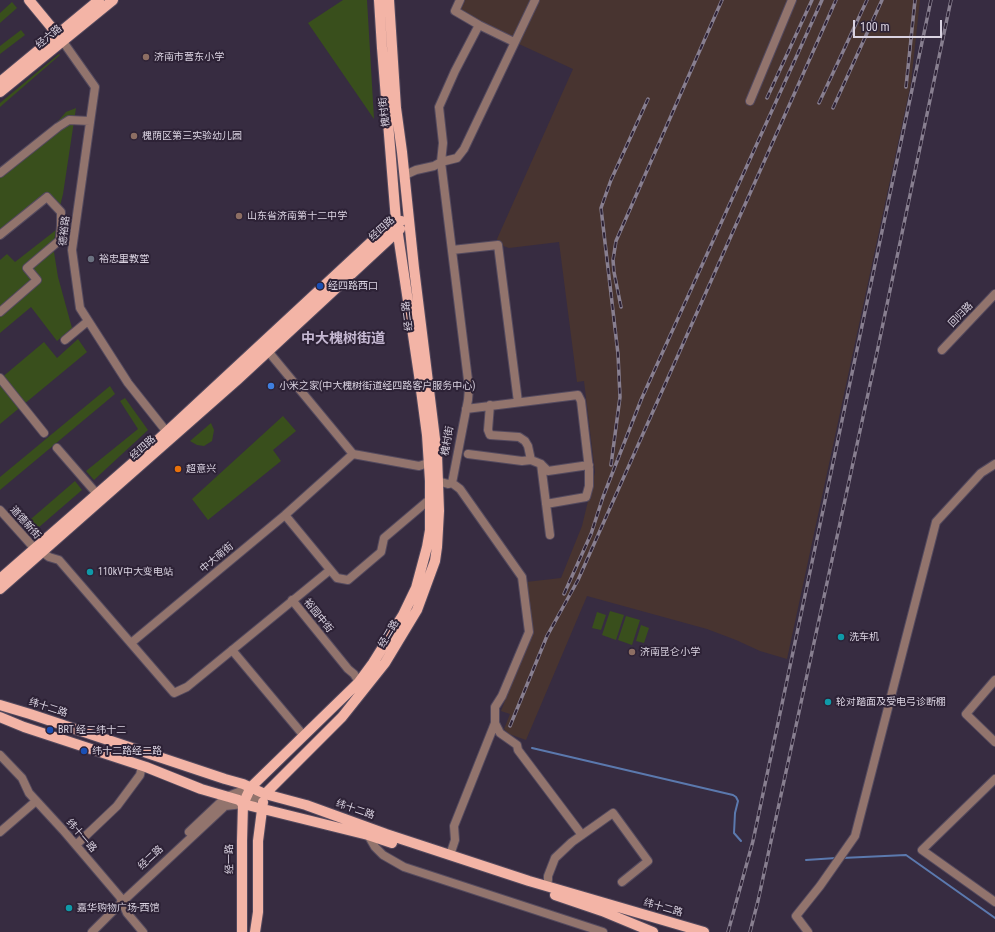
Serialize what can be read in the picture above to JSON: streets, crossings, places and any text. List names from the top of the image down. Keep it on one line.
{"streets":{"main road":["经六路","槐村街","经四路","经二路","纬十二路","经一路"],"street":["德裕路","回归路","道德新街","中大南街","裕园中街","纬十一路"]},"crossings":[["经六路","德裕路"],["槐村街","经四路"],["槐村街","经二路"],["经四路","德裕路"],["经四路","经二路"],["经四路","道德新街"],["经二路","裕园中街"],["经二路","纬十二路"],["经二路","纬十一路"],["经二路","经一路"],["纬十二路","经一路"]],"districts":["中大槐树街道"],"places":["济南市营东小学","槐荫区第三实验幼儿园","山东省济南第十二中学","裕忠里教堂","经四路西口","小米之家(中大槐树街道经四路客户服务中心)","超意兴","110kV中大变电站","洗车机","济南昆仑小学","轮对踏面及受电弓诊断棚","BRT 经二纬十二","纬十二路经二路","嘉华购物广场-西馆"],"scale_bar":"100 m"}
